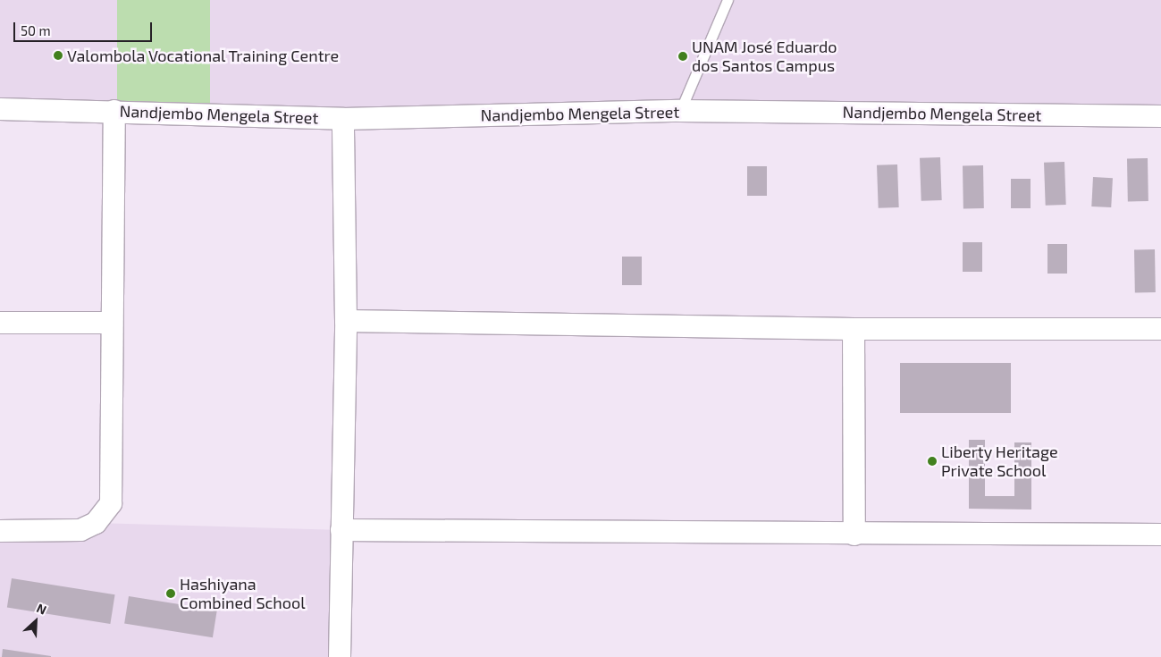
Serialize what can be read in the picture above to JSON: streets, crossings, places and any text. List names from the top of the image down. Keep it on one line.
{"streets":{"street":["Nandjembo Mengela Street"]},"places":["Valombola Vocational Training Centre","UNAM José Eduardo dos Santos Campus","Liberty Heritage Private School","Hashiyana Combined School"],"scale_bar":"50 m","north":"top right"}
